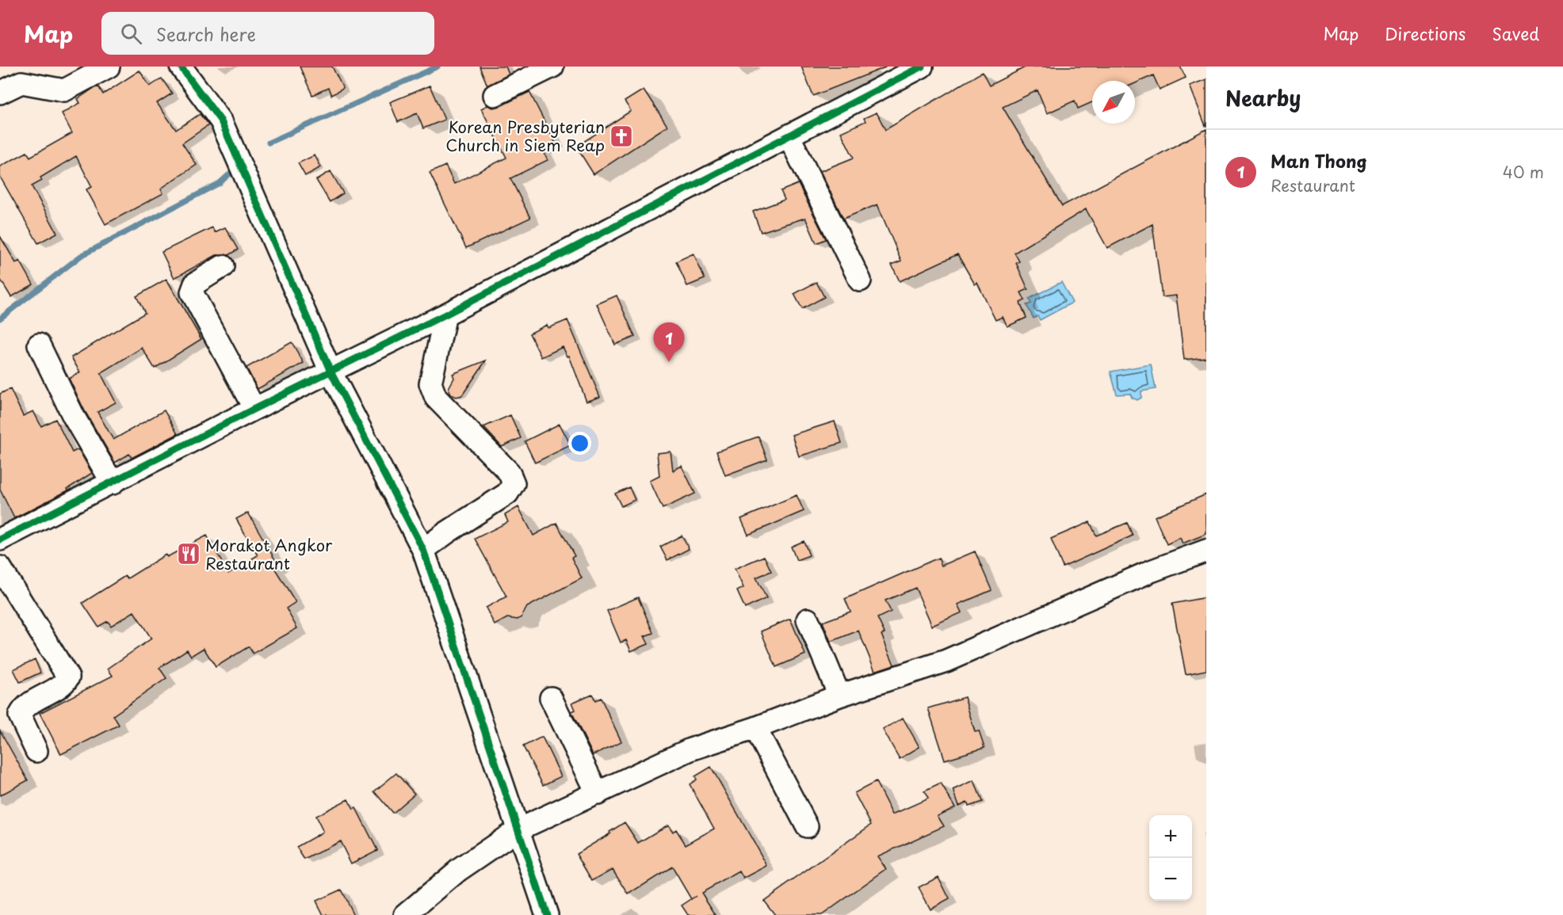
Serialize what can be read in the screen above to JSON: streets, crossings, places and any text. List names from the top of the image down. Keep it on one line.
{"places":{"church":["Korean Presbyterian Church in Siem Reap"],"restaurant":["Morakot Angkor Restaurant"]},"north":"bottom left","page":{"header":"Map","search":"Search here","nav":["Map","Directions","Saved"],"heading":"Nearby","list":[{"mark":"1","name":"Man Thong","note":"Restaurant","value":"40 m"}],"pins":"1","map_buttons":["+","−"]}}
